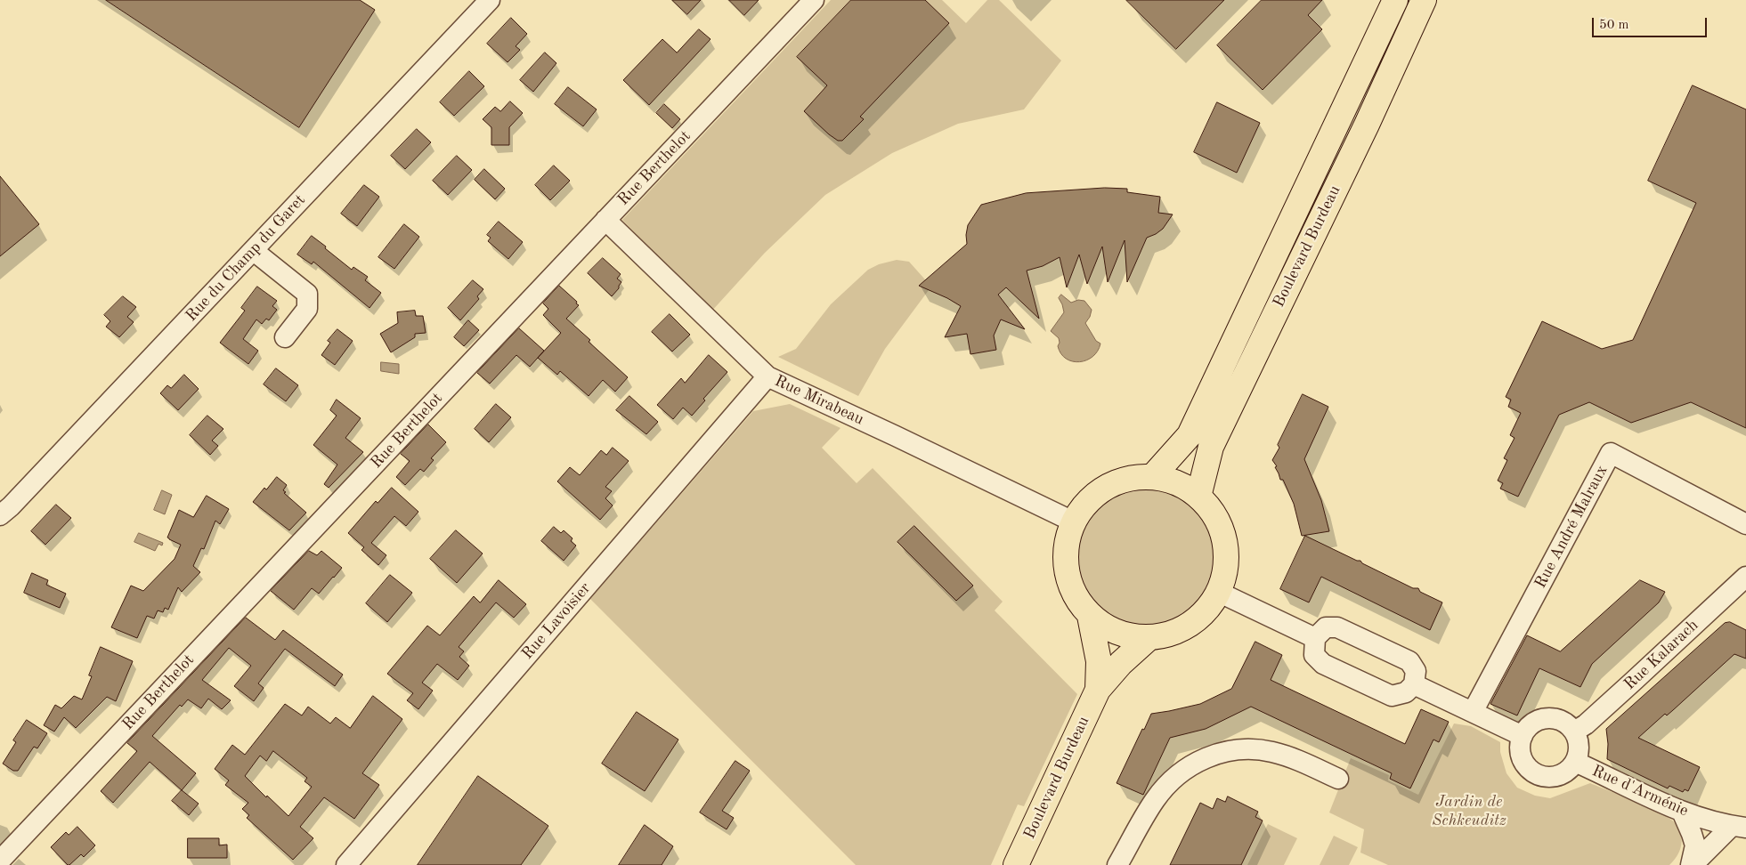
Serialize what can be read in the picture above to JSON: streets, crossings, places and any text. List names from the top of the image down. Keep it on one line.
{"streets":{"main road":["Boulevard Burdeau"],"street":["Rue Berthelot","Rue du Champ du Garet","Rue Mirabeau","Rue André Malraux","Rue Lavoisier","Rue Kalarach","Rue d'Arménie"]},"crossings":[["Rue Berthelot","Rue Mirabeau"],["Rue Mirabeau","Rue Lavoisier"],["Rue Kalarach","Rue d'Arménie"]],"parks":["Jardin de Schkeuditz"],"scale_bar":"50 m"}
